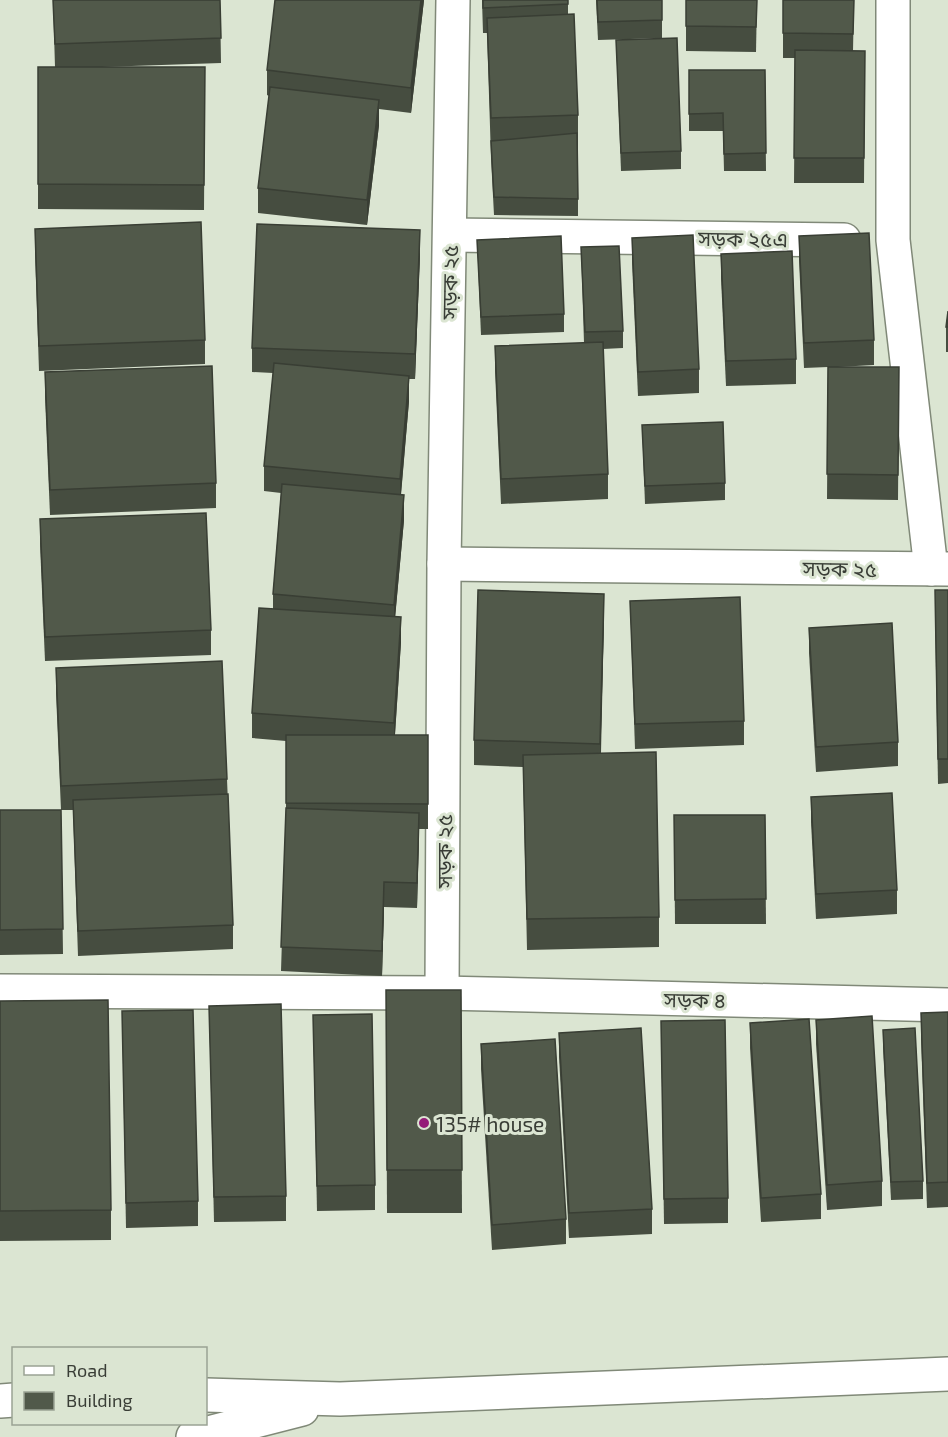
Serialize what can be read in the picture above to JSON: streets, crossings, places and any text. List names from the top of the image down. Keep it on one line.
{"streets":{"main road":["সড়ক ২৫এ","সড়ক ২৫","সড়ক ৪"]},"crossings":[["সড়ক ২৫এ","সড়ক ২৫"],["সড়ক ২৫","সড়ক ৪"]],"places":["135# house"],"legend":["Road","Building"]}
